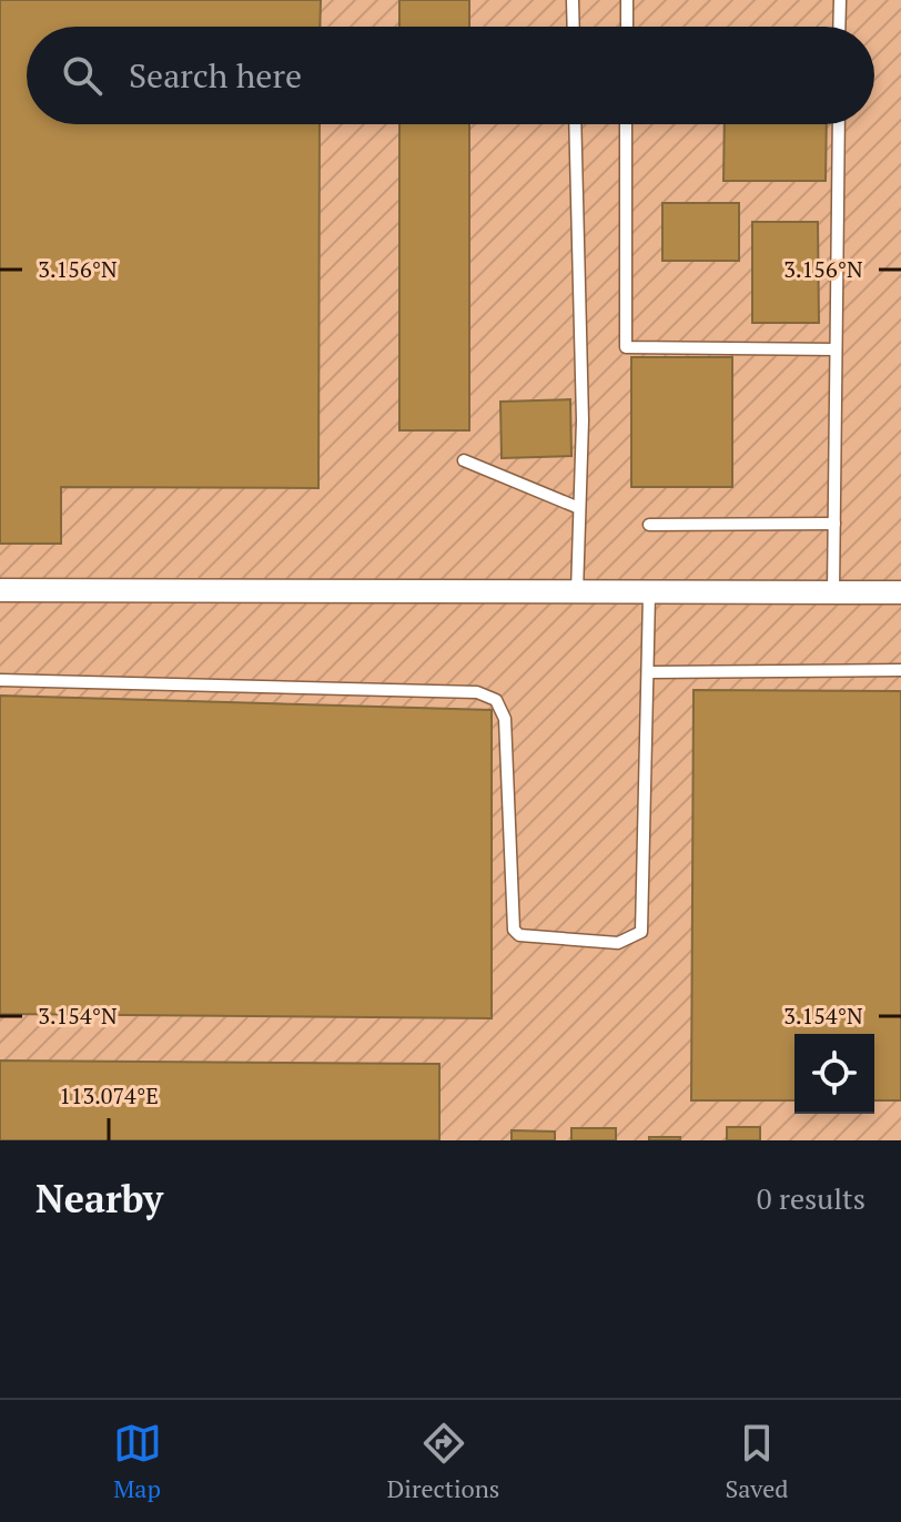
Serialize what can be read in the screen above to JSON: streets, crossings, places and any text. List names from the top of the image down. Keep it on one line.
{"page":{"search":"Search here","heading":["Nearby","0 results"],"nav":["Map","Directions","Saved"]},"coordinates":["3.156°N","3.154°N","113.074°E"]}
